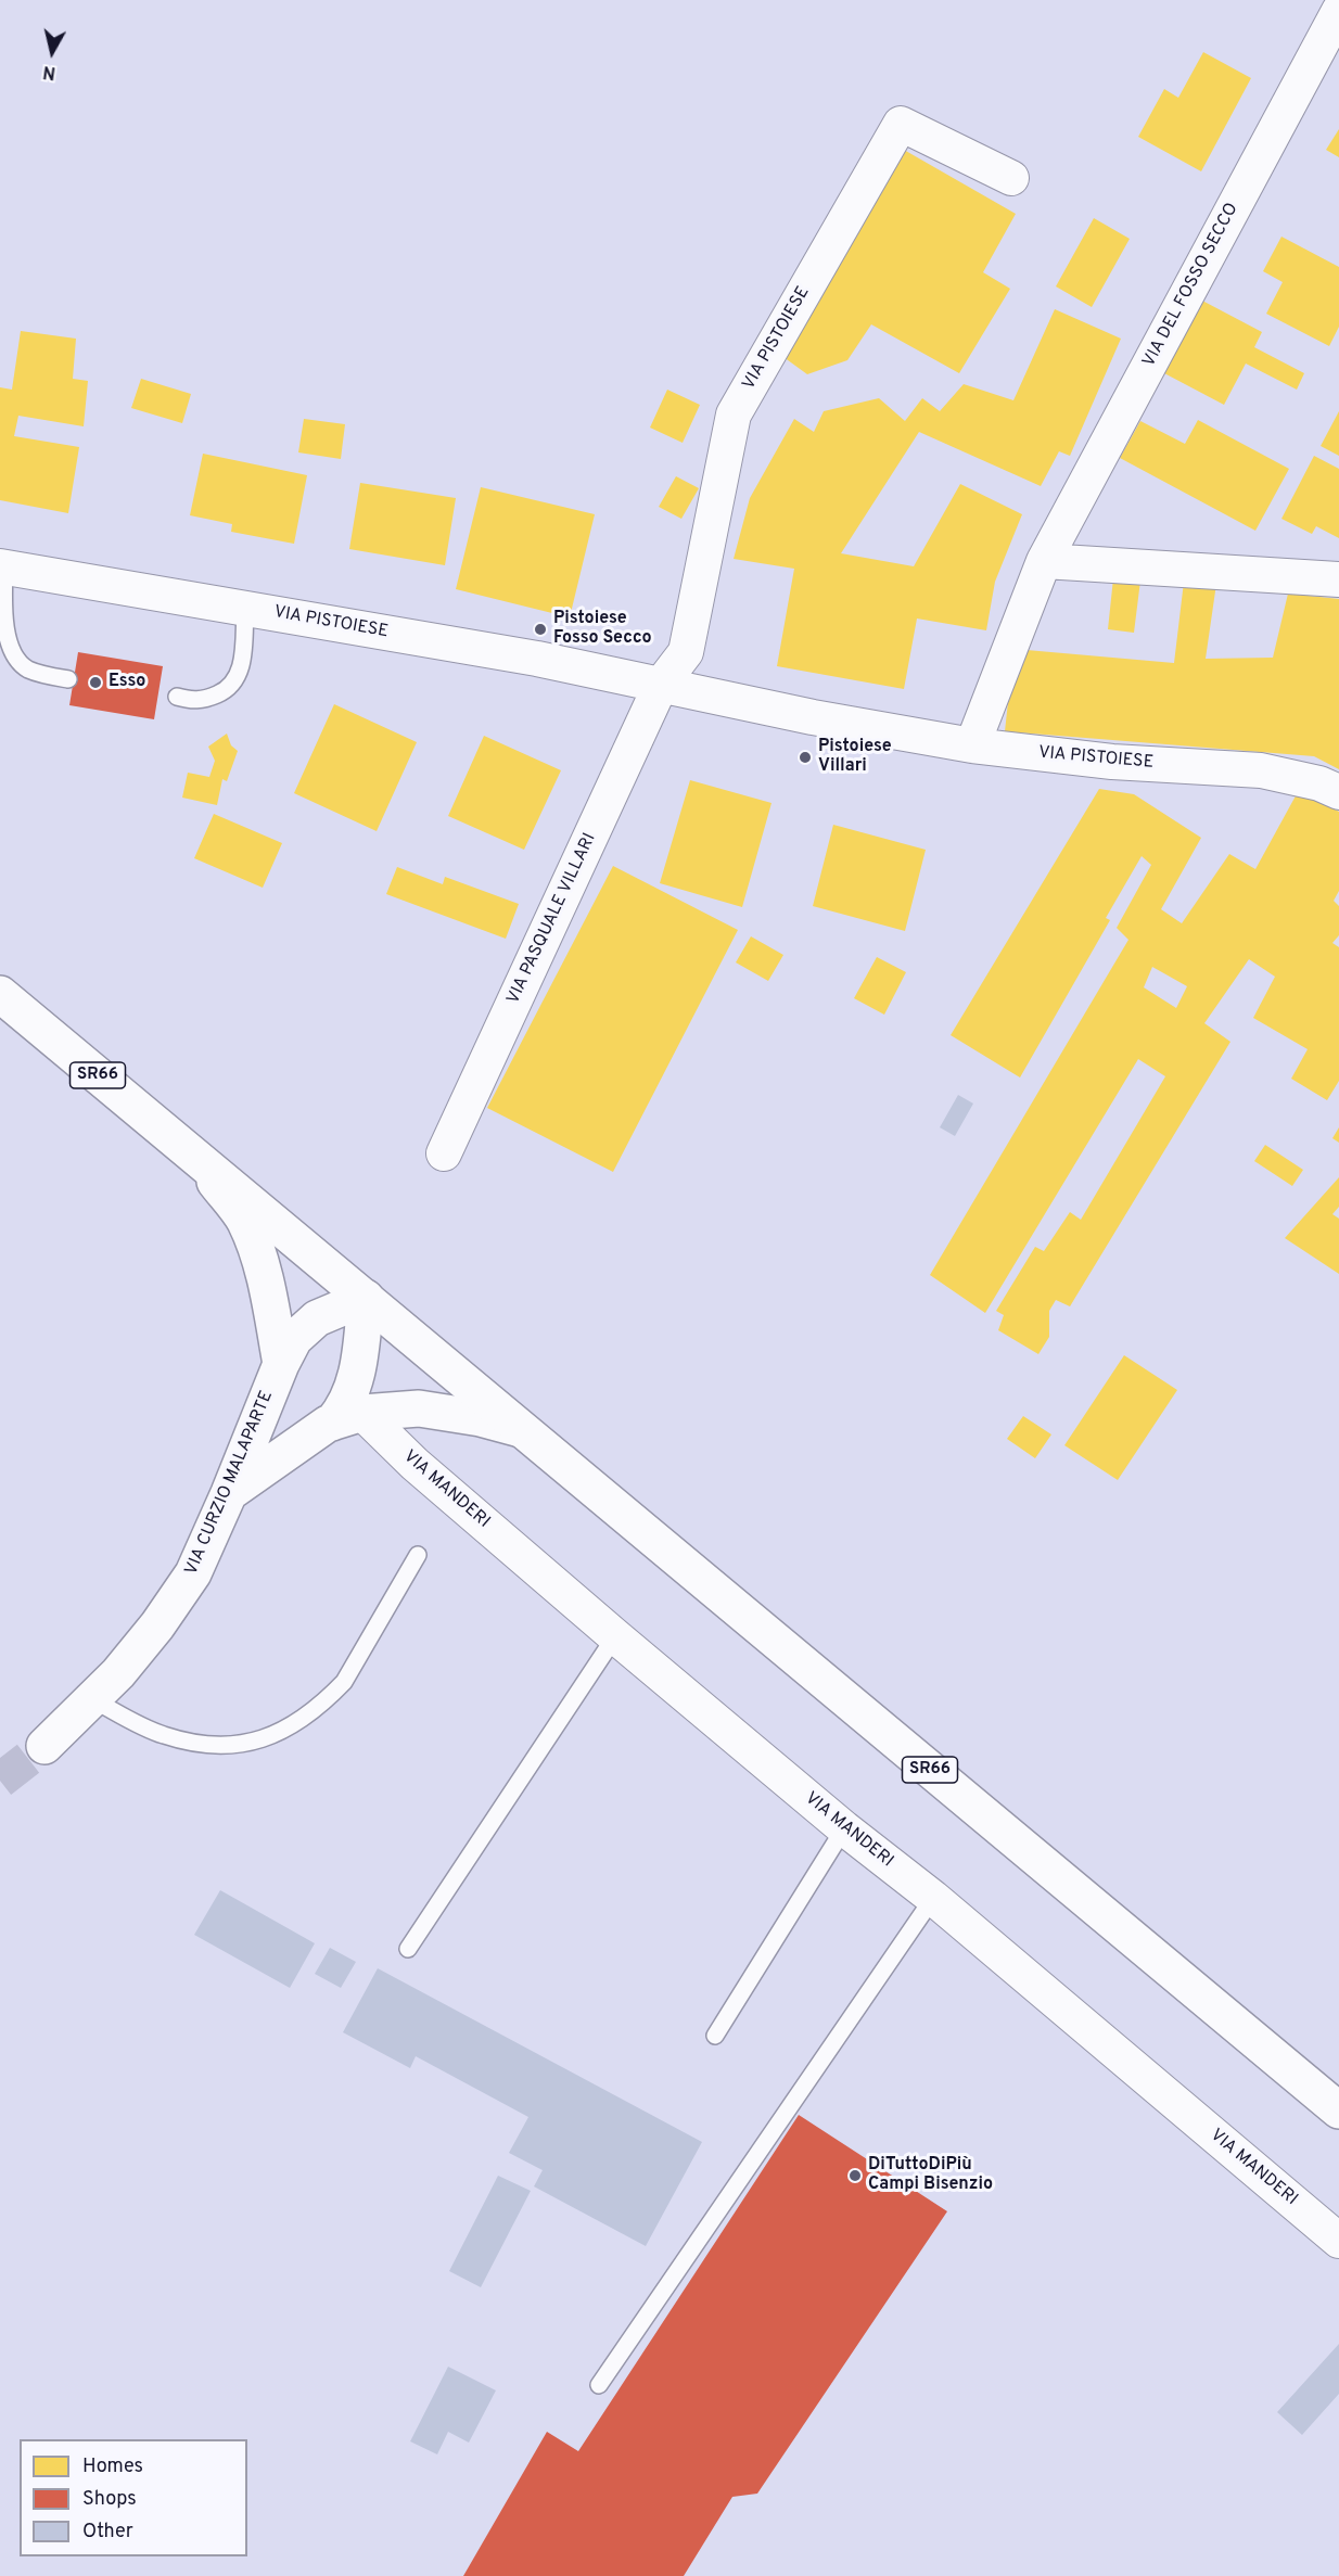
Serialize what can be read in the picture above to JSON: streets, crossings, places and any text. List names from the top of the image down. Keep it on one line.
{"streets":{"main road":["SR66","VIA CURZIO MALAPARTE"],"street":["VIA DEL FOSSO SECCO","VIA PISTOIESE","VIA PASQUALE VILLARI","VIA MANDERI"]},"crossings":[["VIA DEL FOSSO SECCO","VIA PISTOIESE"],["VIA PISTOIESE","VIA PASQUALE VILLARI"],["SR66","VIA CURZIO MALAPARTE"]],"places":["Pistoiese Fosso Secco","Esso","Pistoiese Villari","DiTuttoDiPiù Campi Bisenzio"],"legend":["Homes","Shops","Other"],"north":"bottom"}
